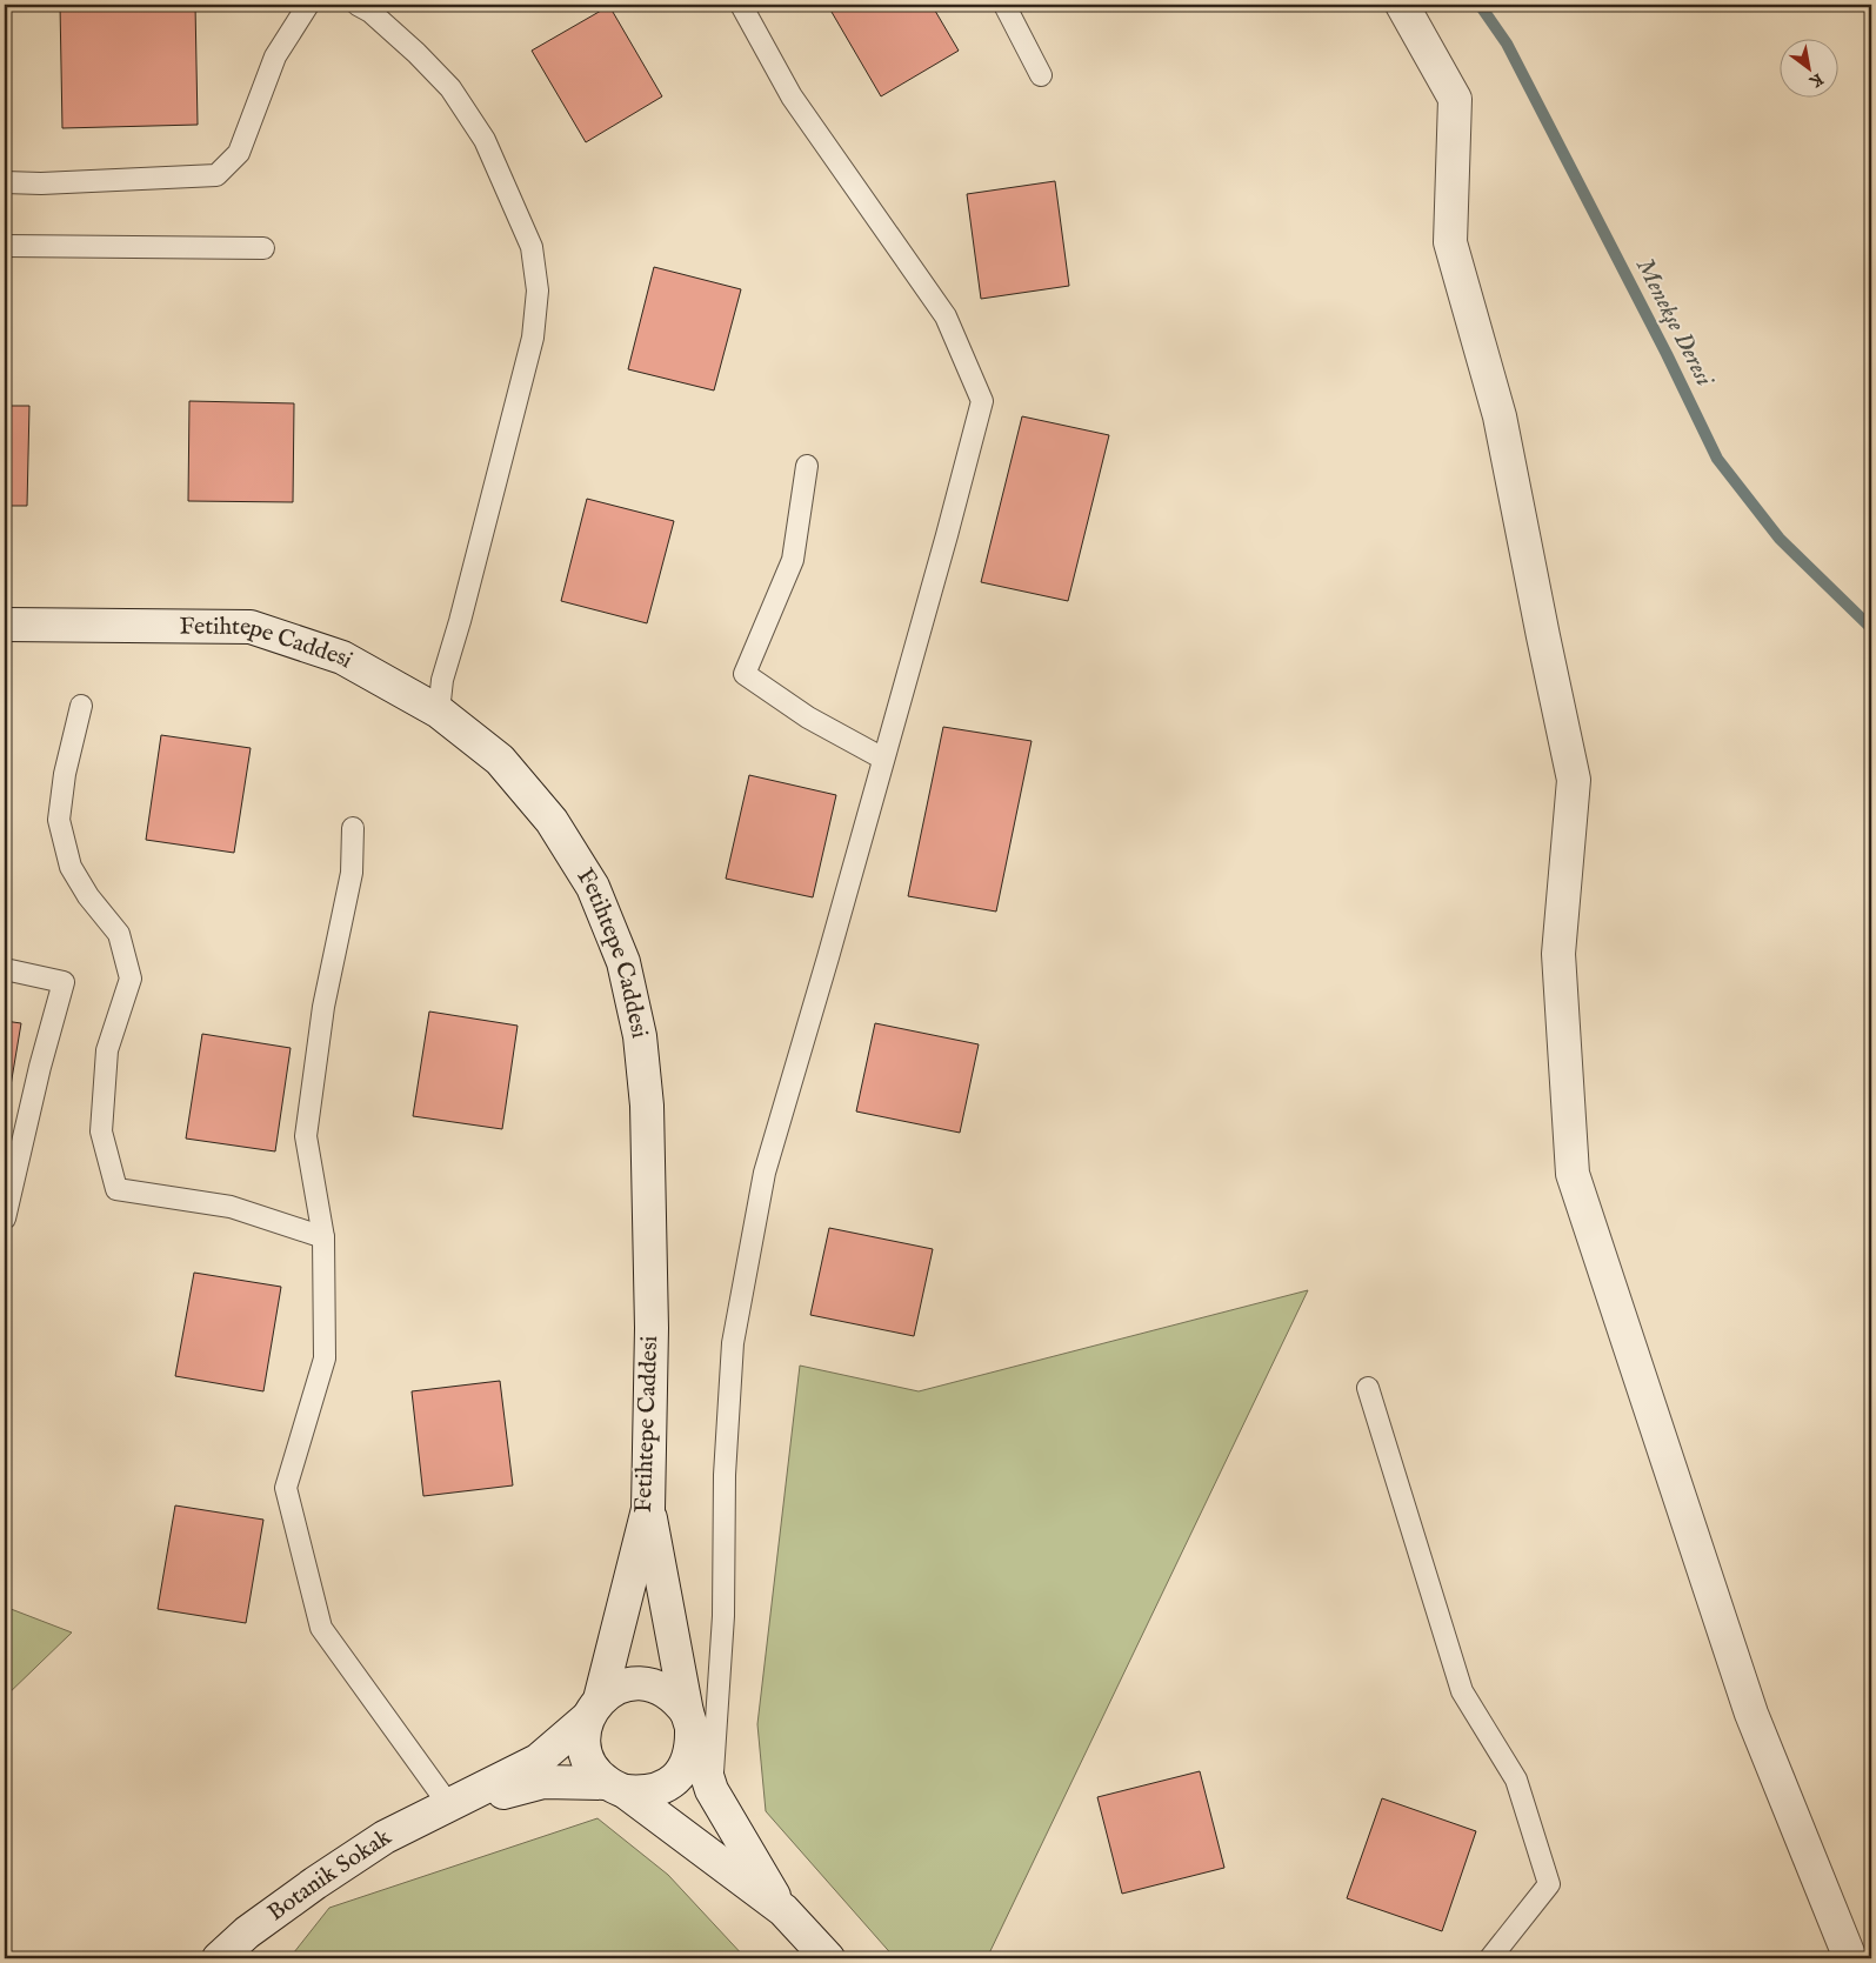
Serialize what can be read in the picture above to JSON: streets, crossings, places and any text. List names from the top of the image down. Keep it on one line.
{"streets":{"street":["Fetihtepe Caddesi","Botanik Sokak"]},"crossings":[["Fetihtepe Caddesi","Botanik Sokak"]],"water":["Menekşe Deresi"],"north":"bottom right"}
